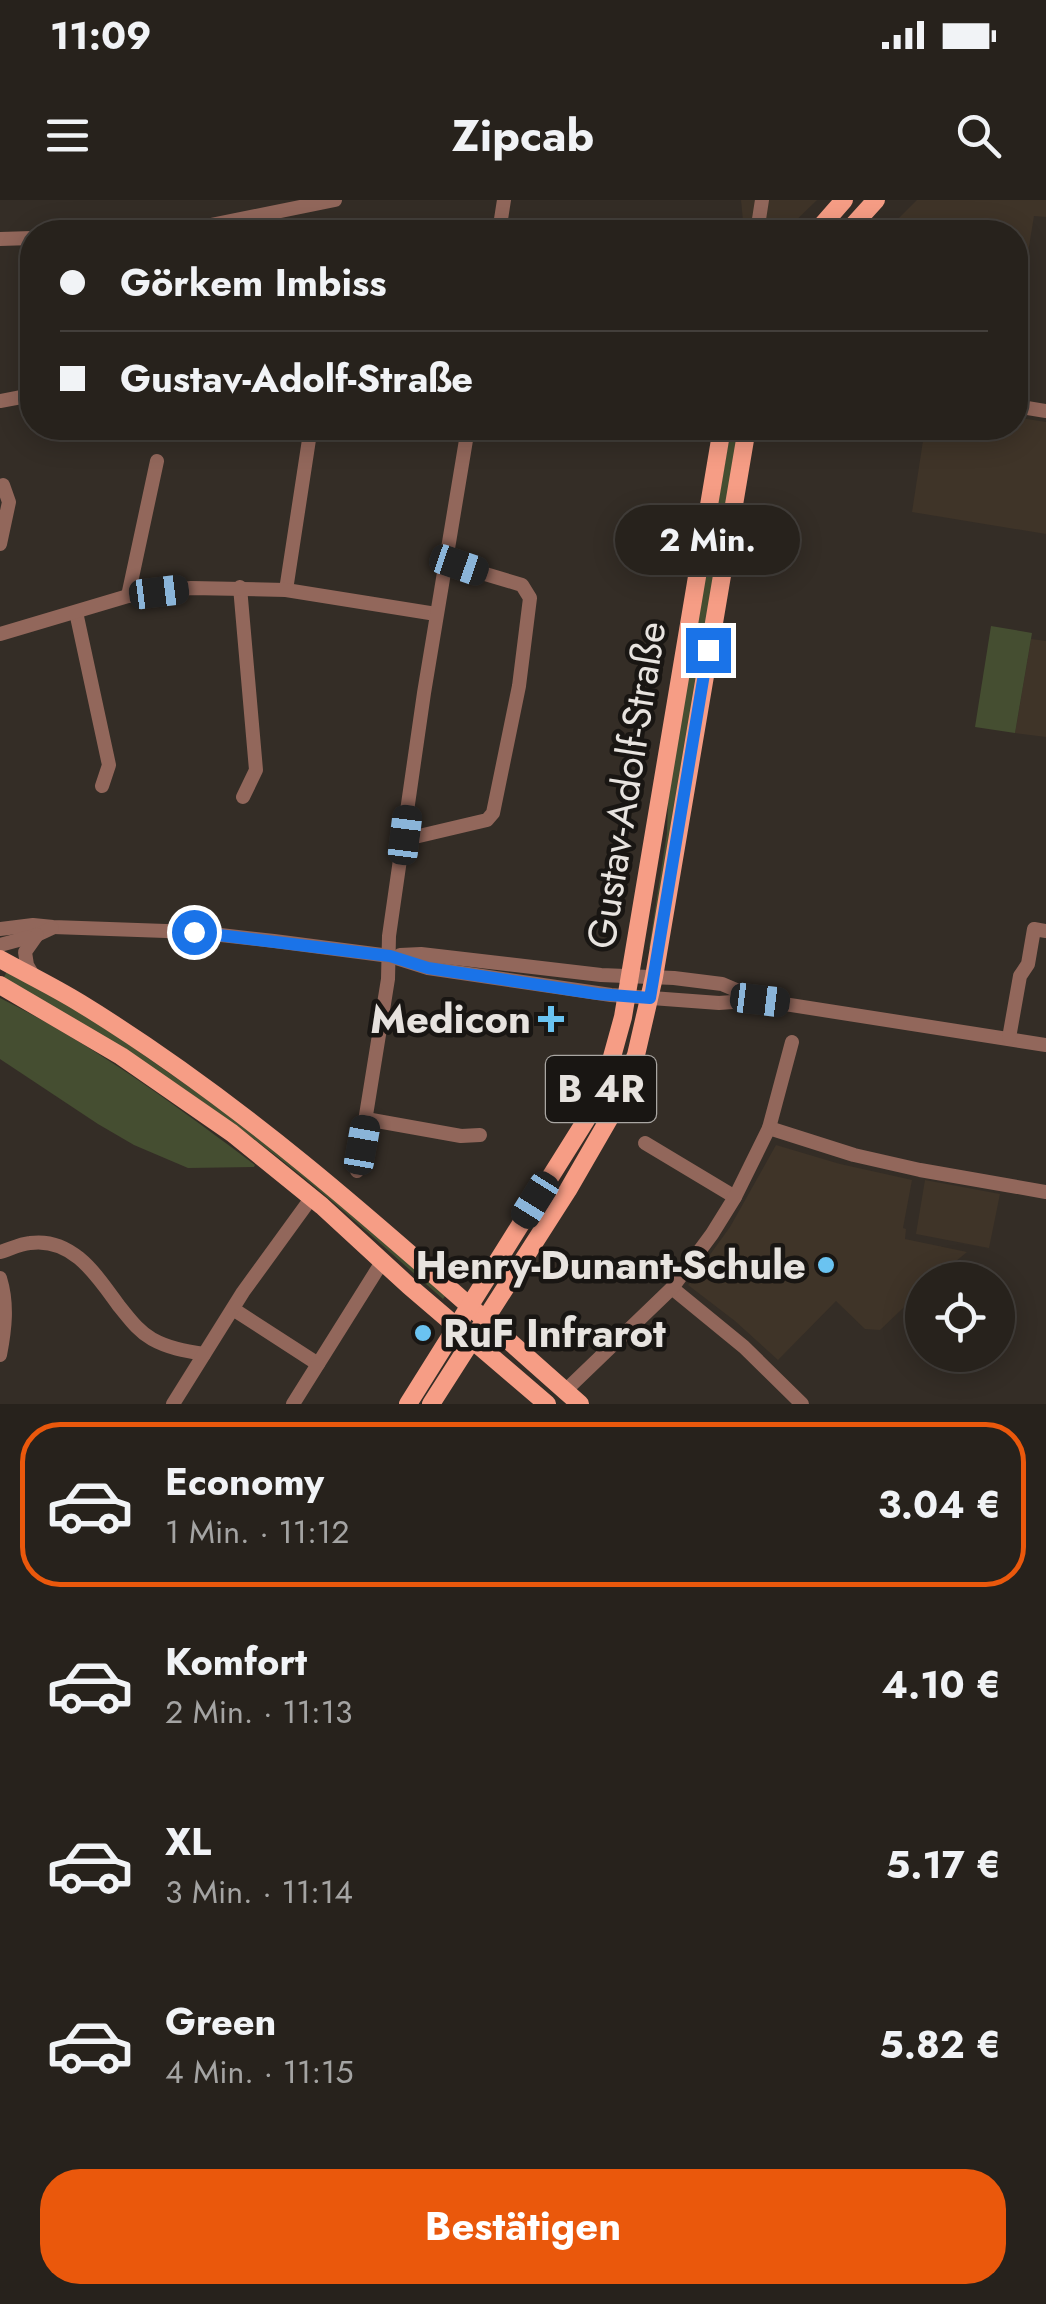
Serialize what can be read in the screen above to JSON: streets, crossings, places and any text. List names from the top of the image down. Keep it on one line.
{"streets":{"main road":["Gustav-Adolf-Straße","B 4R"]},"crossings":[["Gustav-Adolf-Straße","B 4R"]],"places":{"health":["Medicon"],"other":["Henry-Dunant-Schule","RuF Infrarot"]},"page":{"status":"11:09","header":"Zipcab","banner":["Görkem Imbiss","Gustav-Adolf-Straße"],"bubble":"2 Min.","list":[{"name":"Economy","note":"1 Min. · 11:12","value":"3.04 €"},{"name":"Komfort","note":"2 Min. · 11:13","value":"4.10 €"},{"name":"XL","note":"3 Min. · 11:14","value":"5.17 €"},{"name":"Green","note":"4 Min. · 11:15","value":"5.82 €"}],"buttons":"Bestätigen"}}
